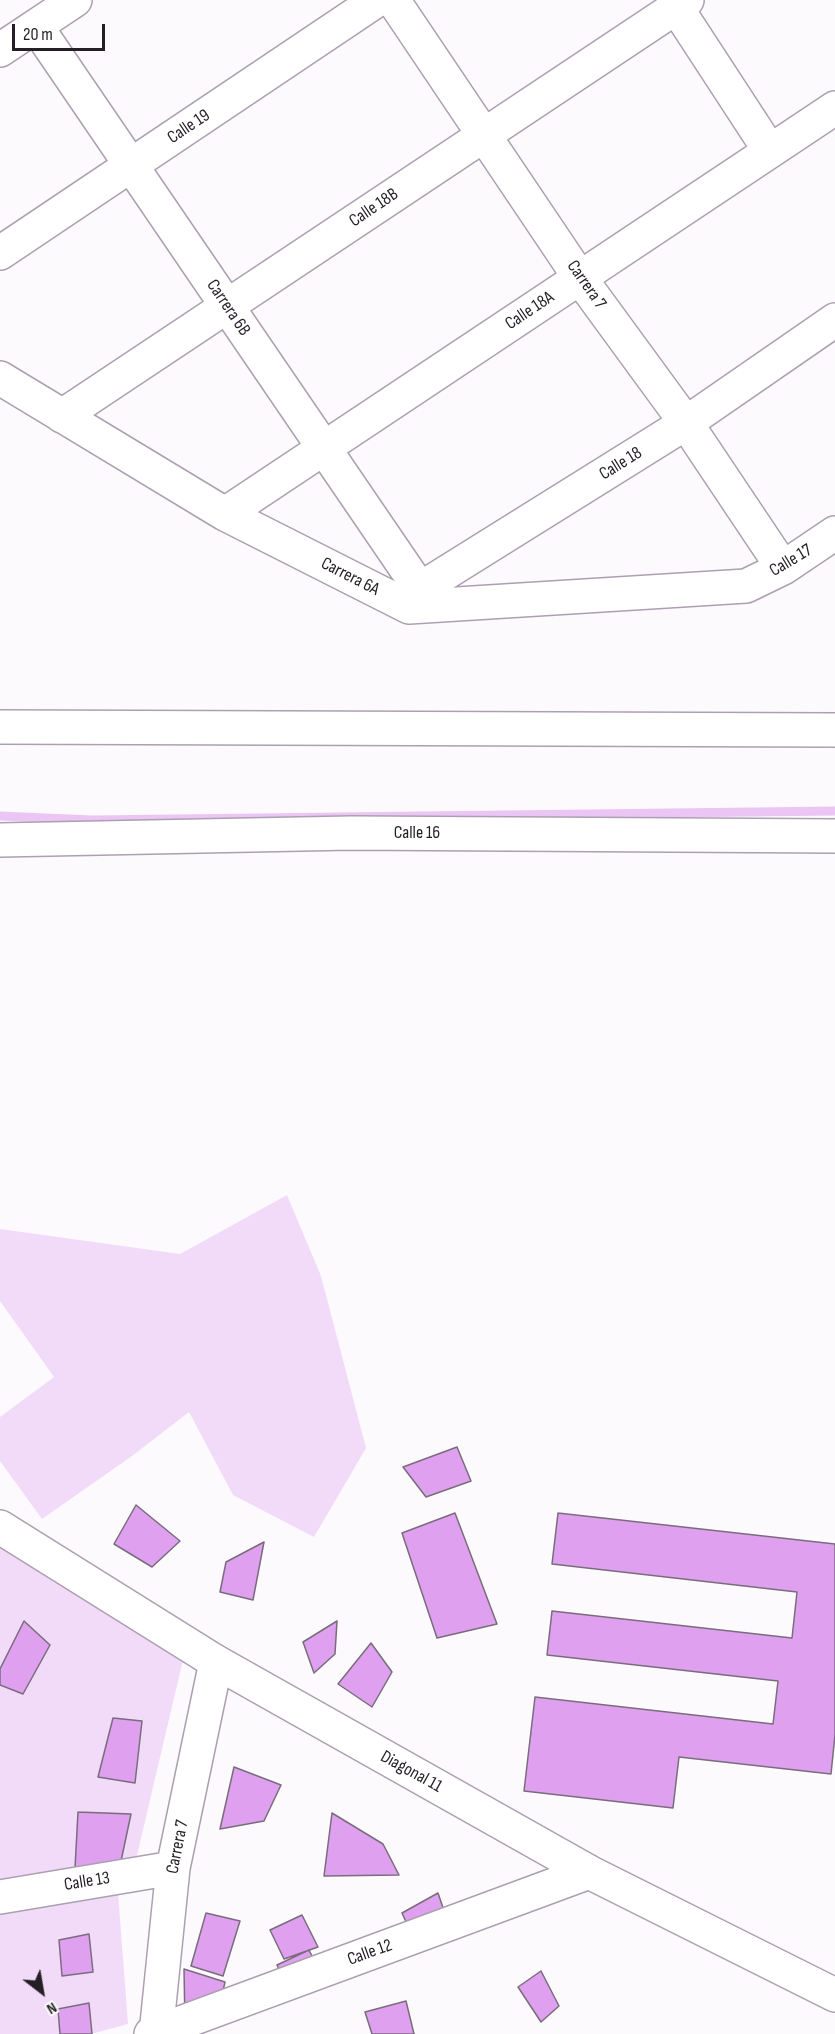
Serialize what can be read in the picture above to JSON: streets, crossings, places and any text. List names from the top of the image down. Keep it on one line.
{"streets":{"street":["Calle 19","Calle 18B","Carrera 7","Carrera 6B","Calle 18A","Calle 18","Calle 17","Carrera 6A","Calle 16","Diagonal 11","Calle 13","Calle 12"]},"crossings":[["Calle 19","Carrera 6B"],["Calle 18B","Carrera 7"],["Calle 18B","Carrera 6B"],["Calle 18B","Carrera 6A"],["Carrera 7","Calle 18A"],["Carrera 7","Calle 18"],["Carrera 7","Calle 17"],["Carrera 7","Diagonal 11"],["Carrera 7","Calle 13"],["Carrera 7","Calle 12"],["Carrera 6B","Calle 18A"],["Carrera 6B","Calle 18"],["Carrera 6B","Calle 17"],["Carrera 6B","Carrera 6A"],["Calle 18A","Carrera 6A"],["Calle 18","Calle 17"],["Calle 18","Carrera 6A"],["Calle 17","Carrera 6A"],["Diagonal 11","Calle 12"]],"scale_bar":"20 m","north":"bottom right"}
